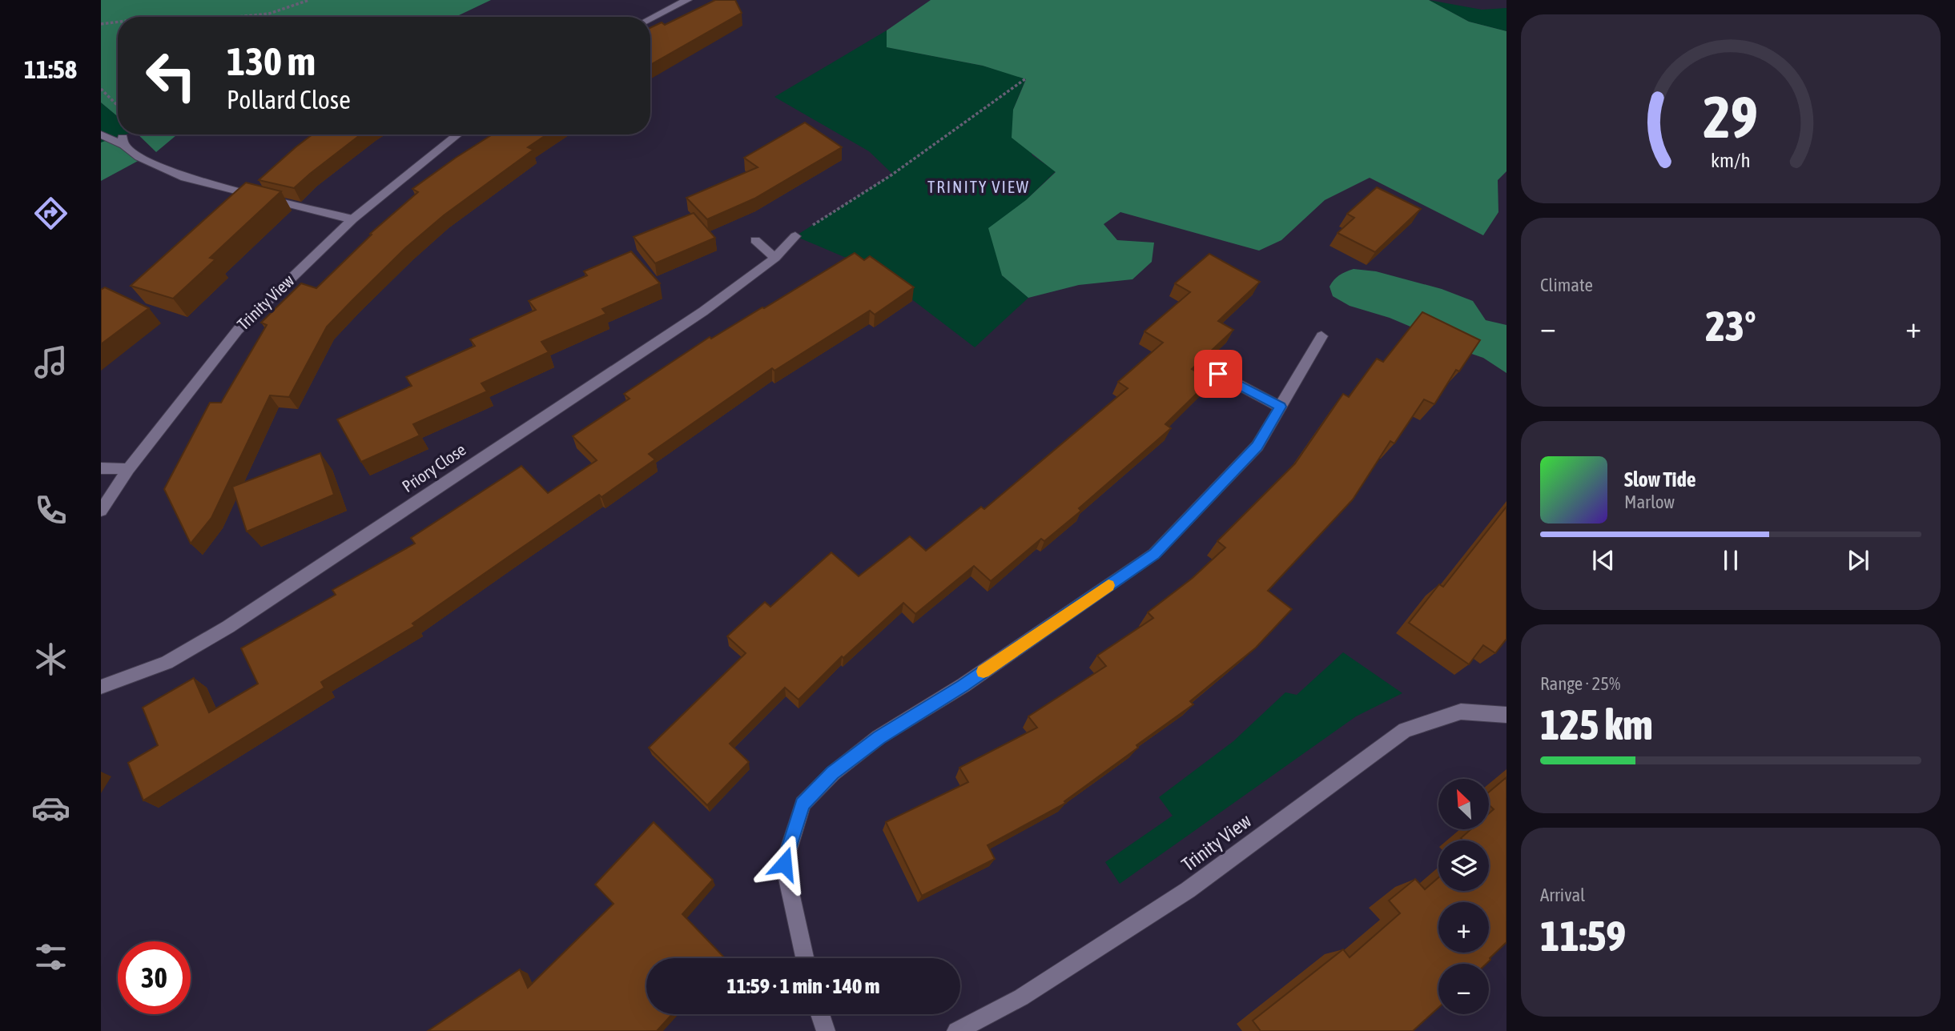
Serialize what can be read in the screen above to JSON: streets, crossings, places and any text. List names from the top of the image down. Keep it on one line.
{"streets":{"street":["Trinity View","Priory Close"]},"districts":["TRINITY VIEW"],"north":"top left","page":{"tabs":"11:58","turn":["130 m","Pollard Close"],"tile":["Climate",["Range · 25%","125 km"],["Arrival","11:59"]],"heat":["−","23°","+"],"song":["Slow Tide","Marlow"],"map_buttons":["+","−"],"limit":"30","trip":"11:59 · 1 min · 140 m","gauge":["29","km/h"]}}
